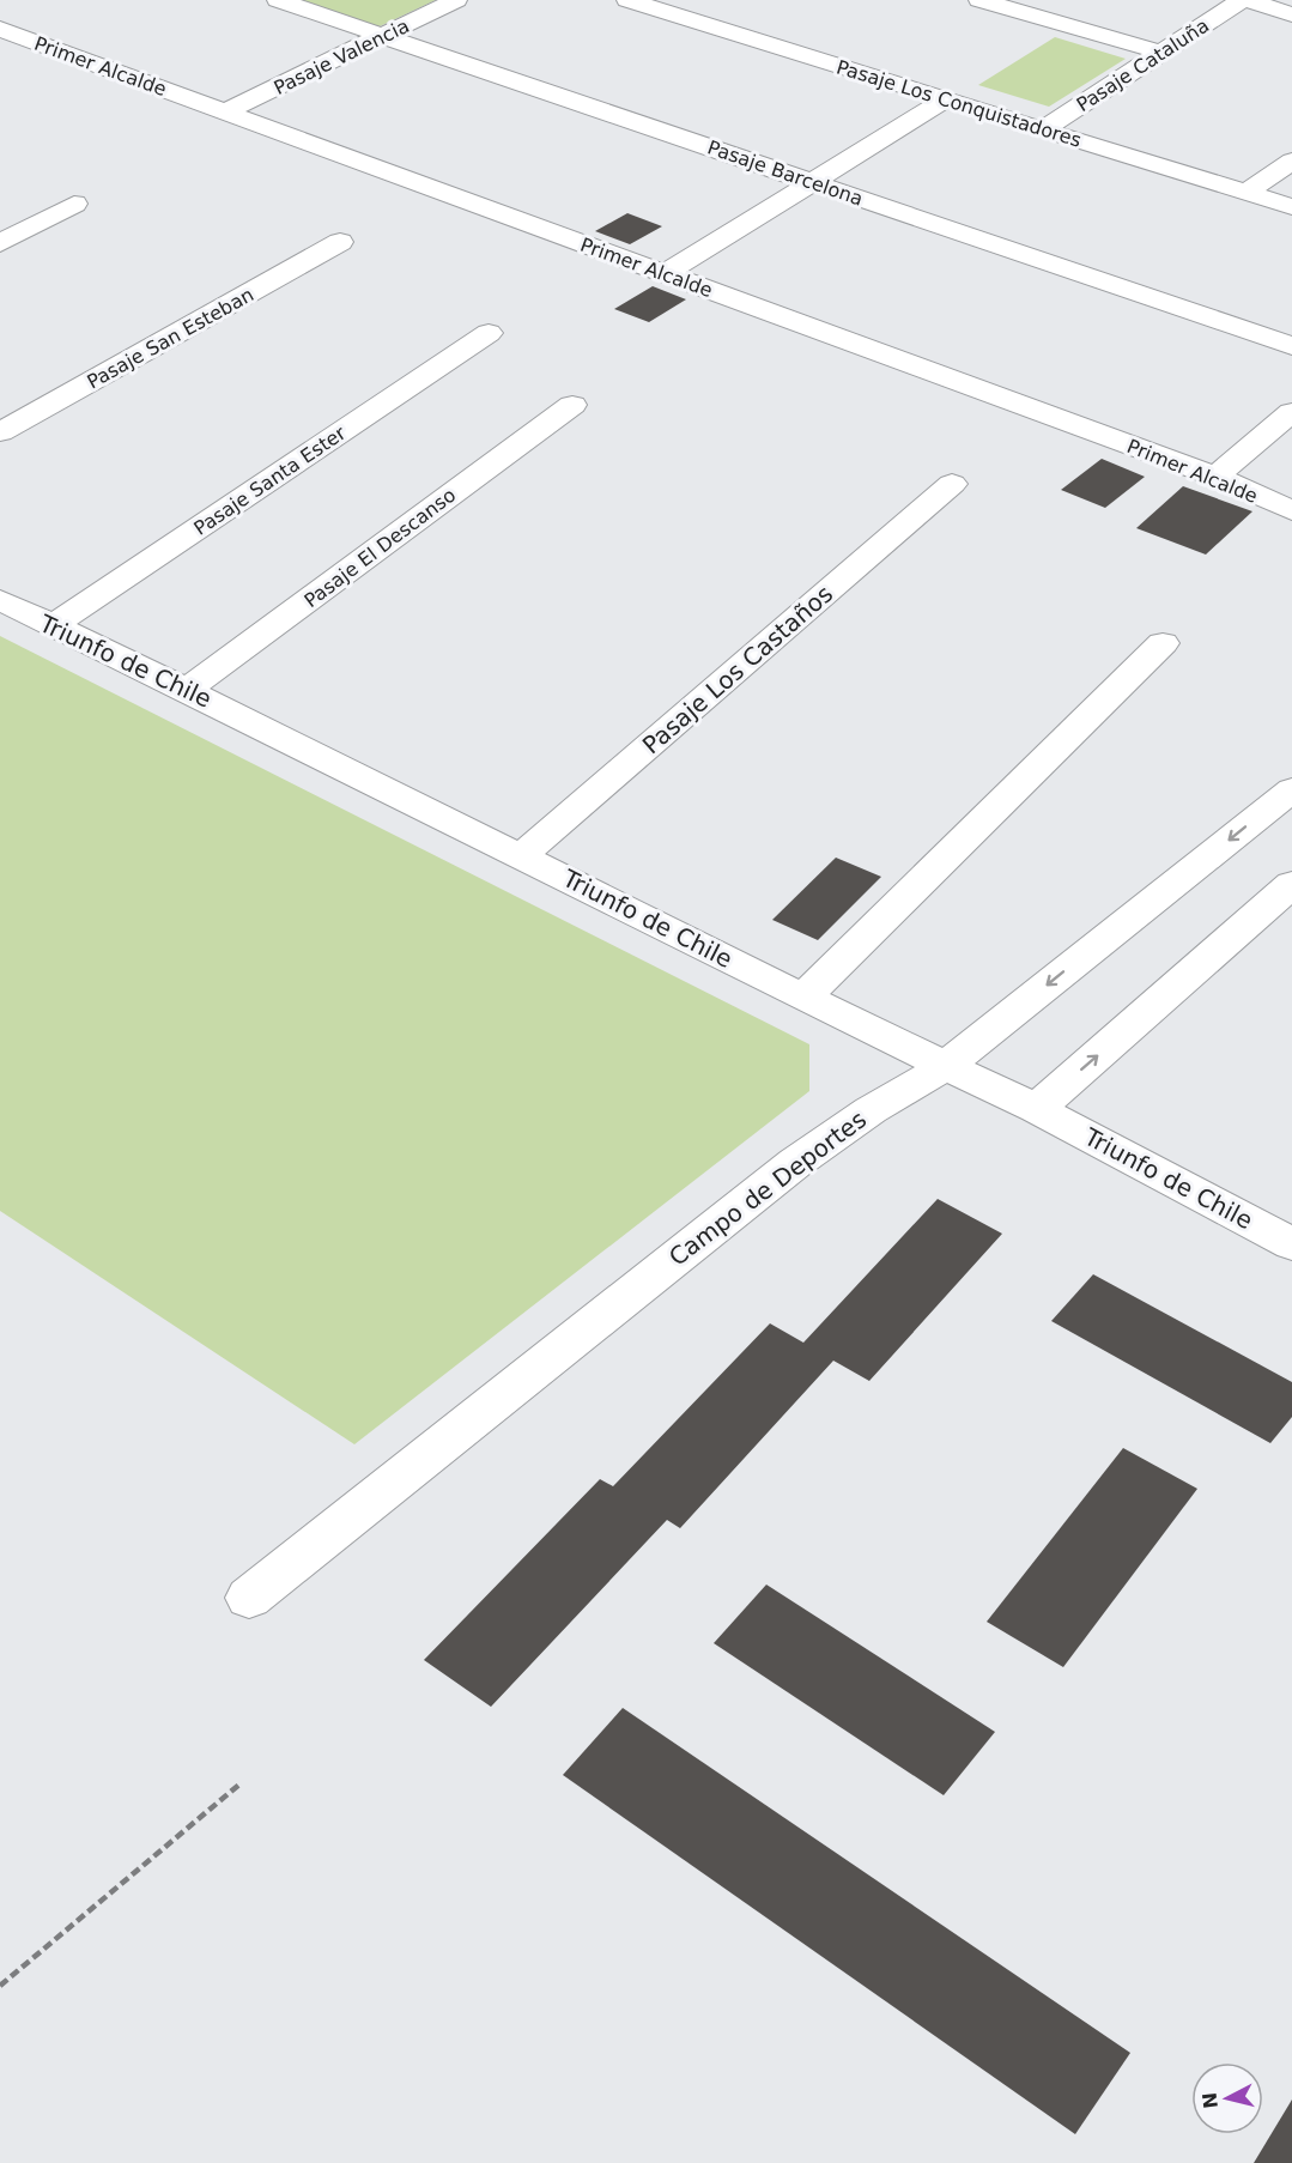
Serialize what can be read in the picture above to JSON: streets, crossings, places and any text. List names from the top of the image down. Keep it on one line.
{"streets":{"street":["Pasaje Valencia","Pasaje Cataluña","Primer Alcalde","Pasaje Los Conquistadores","Pasaje Barcelona","Pasaje San Esteban","Pasaje Santa Ester","Pasaje El Descanso","Triunfo de Chile","Pasaje Los Castaños","Campo de Deportes"]},"crossings":[["Pasaje Valencia","Primer Alcalde"],["Pasaje Valencia","Pasaje Barcelona"],["Pasaje Cataluña","Pasaje Los Conquistadores"],["Pasaje Santa Ester","Triunfo de Chile"],["Pasaje El Descanso","Triunfo de Chile"],["Triunfo de Chile","Pasaje Los Castaños"],["Triunfo de Chile","Campo de Deportes"]],"north":"left"}
